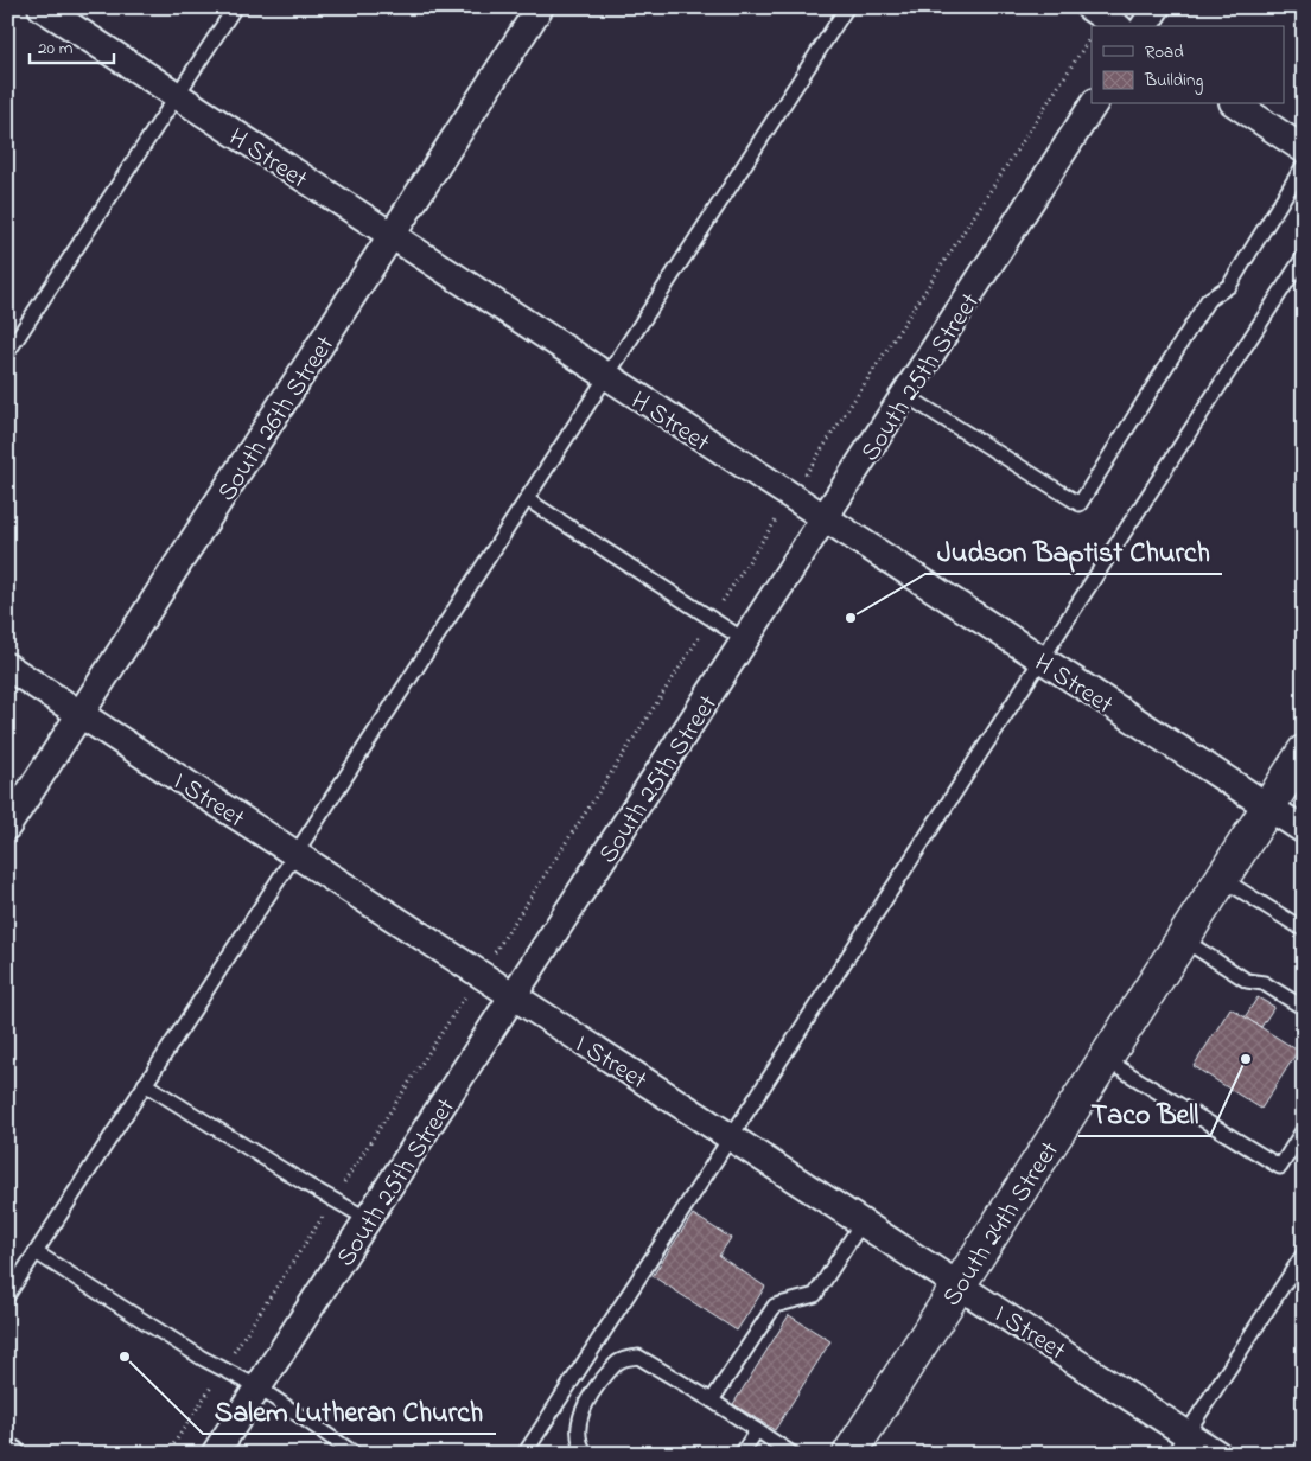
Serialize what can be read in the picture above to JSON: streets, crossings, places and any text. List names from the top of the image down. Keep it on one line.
{"streets":{"main road":["South 24th Street"],"street":["H Street","South 25th Street","South 26th Street","I Street"]},"crossings":[["H Street","South 25th Street"],["H Street","South 26th Street"],["H Street","South 24th Street"],["South 25th Street","I Street"],["South 26th Street","I Street"],["I Street","South 24th Street"]],"places":["Judson Baptist Church","Taco Bell","Salem Lutheran Church"],"legend":["Road","Building"],"scale_bar":"20 m"}
